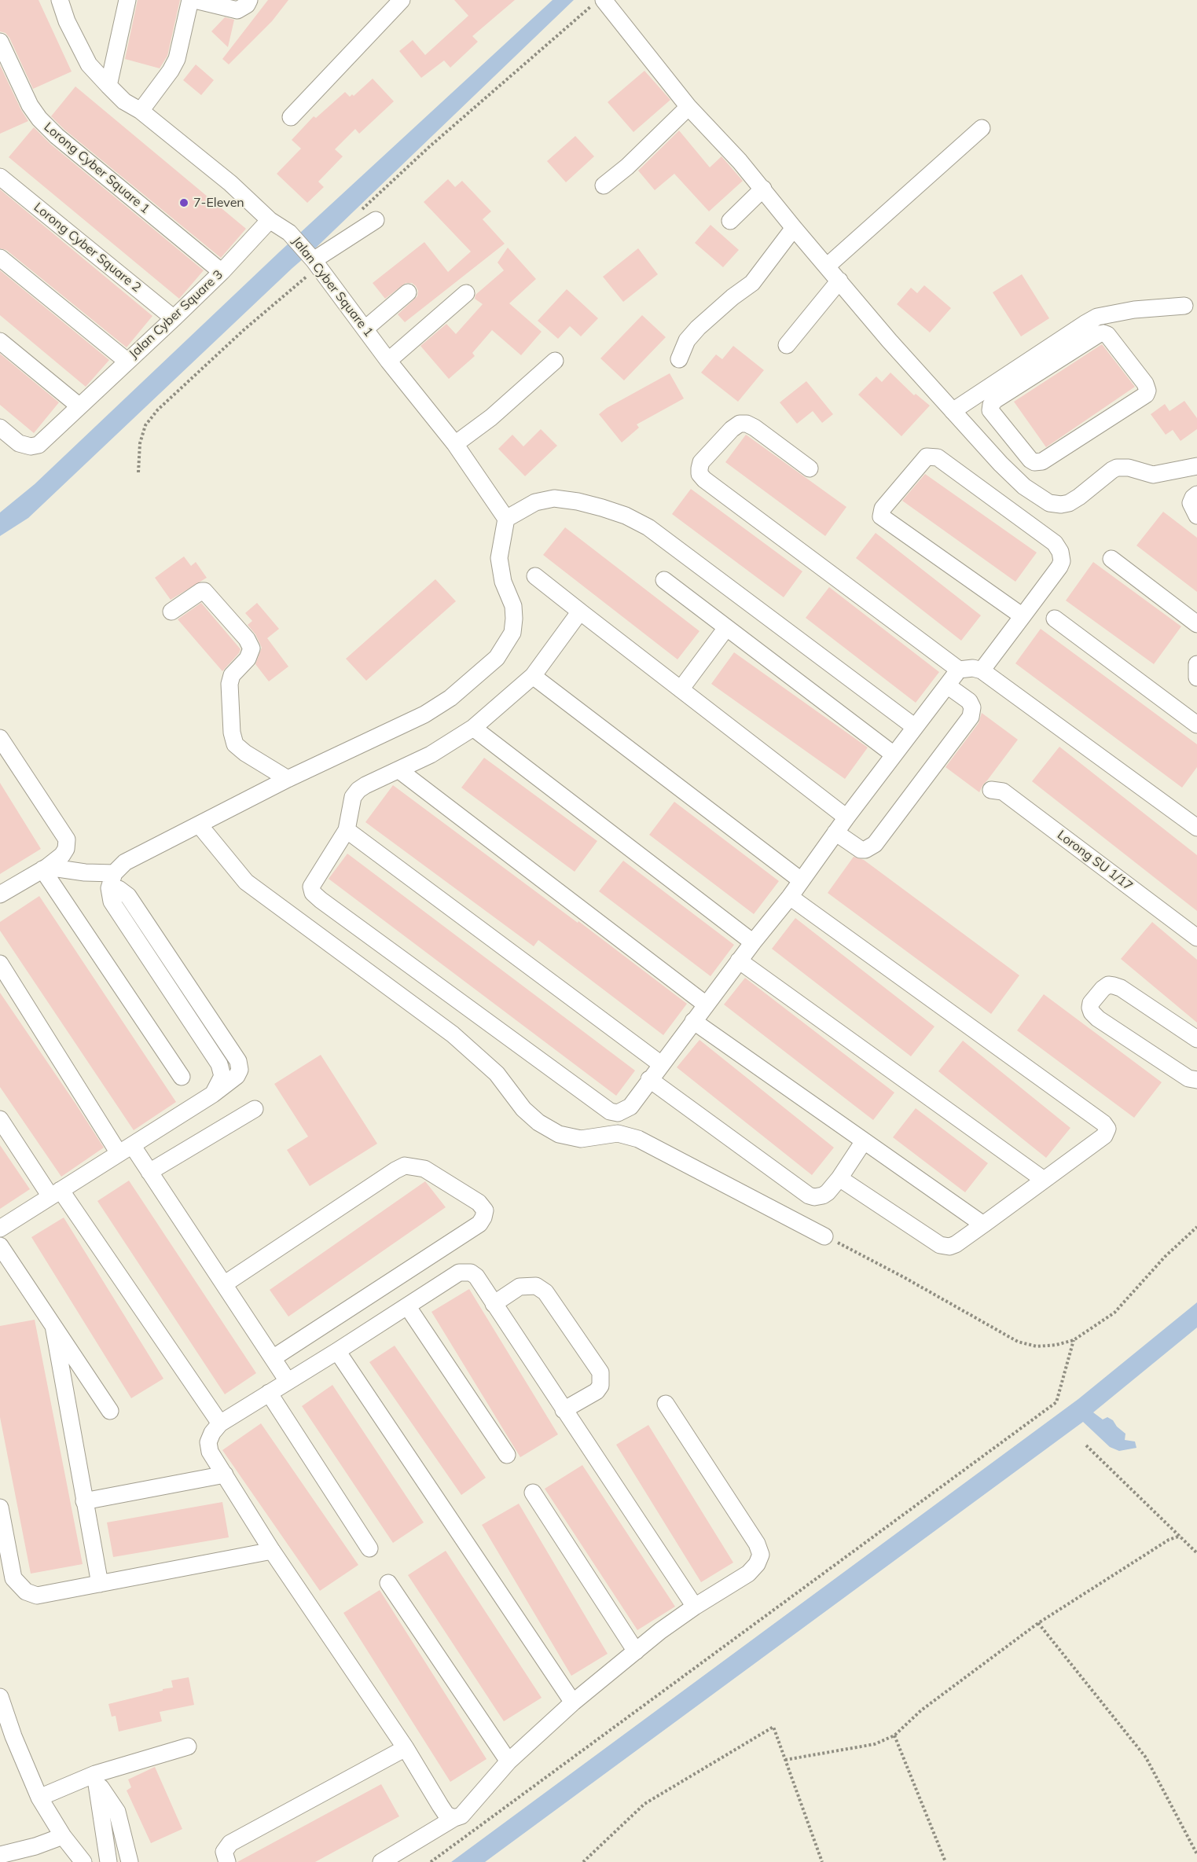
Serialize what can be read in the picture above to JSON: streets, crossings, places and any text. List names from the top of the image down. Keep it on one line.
{"streets":{"street":["Lorong Cyber Square 1","Lorong Cyber Square 2","Jalan Cyber Square 1","Jalan Cyber Square 3","Lorong SU 1/17"]},"crossings":[["Lorong Cyber Square 1","Jalan Cyber Square 3"],["Lorong Cyber Square 2","Jalan Cyber Square 3"],["Jalan Cyber Square 1","Jalan Cyber Square 3"]],"places":["7-Eleven"]}
